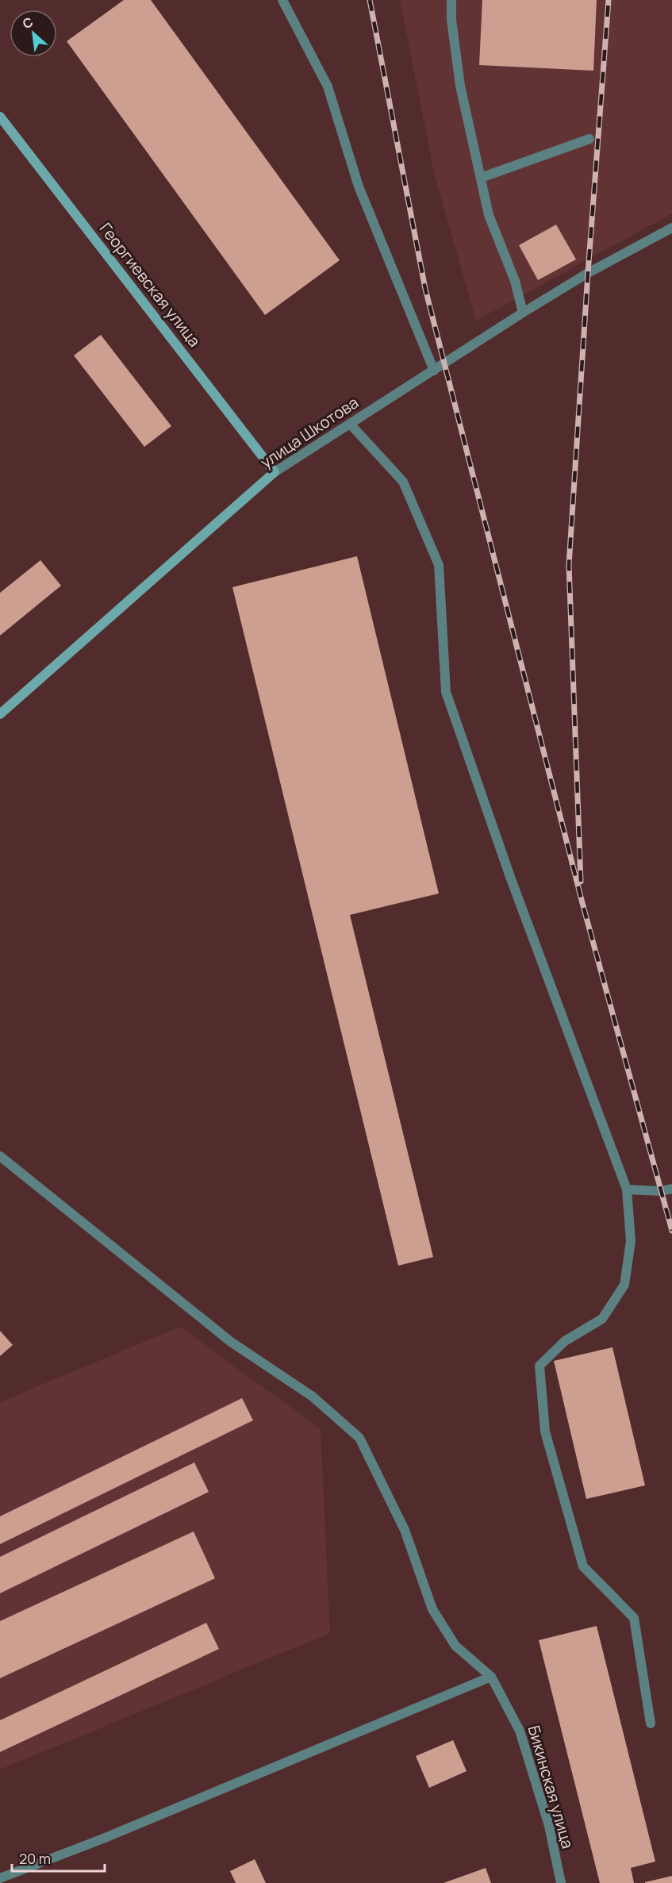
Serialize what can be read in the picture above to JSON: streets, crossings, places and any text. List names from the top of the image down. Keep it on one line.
{"streets":{"street":["Георгиевская улица","улица Шкотова","Бикинская улица"]},"crossings":[["Георгиевская улица","улица Шкотова"]],"scale_bar":"20 m","north":"top left"}
